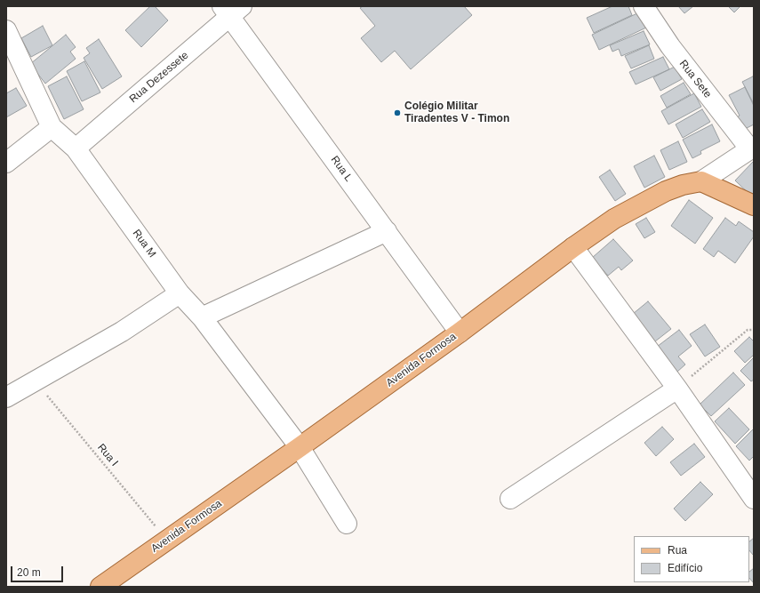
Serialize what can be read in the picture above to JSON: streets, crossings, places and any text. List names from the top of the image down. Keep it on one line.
{"streets":{"main road":["Avenida Formosa"],"street":["Rua Dezessete","Rua Sete","Rua L","Rua M"],"path":["Rua I"]},"crossings":[["Rua Dezessete","Rua L"],["Rua Dezessete","Rua M"],["Rua L","Avenida Formosa"],["Rua M","Avenida Formosa"],["Avenida Formosa","Rua I"]],"places":["Colégio Militar Tiradentes V - Timon"],"legend":["Rua","Edifício"],"scale_bar":"20 m"}
